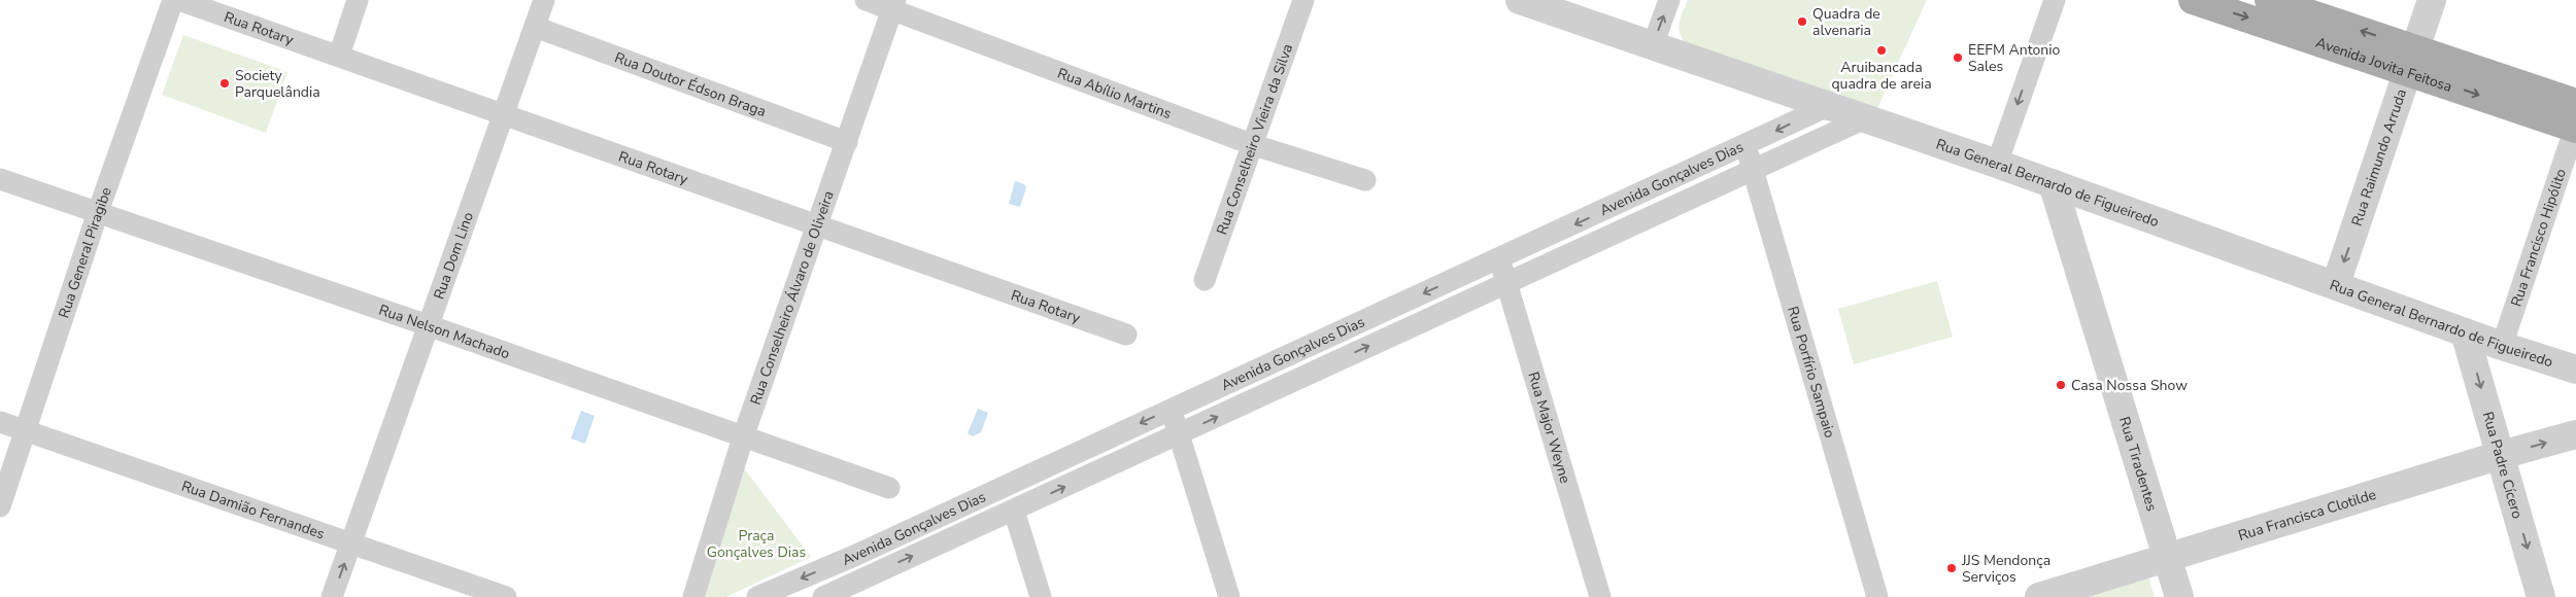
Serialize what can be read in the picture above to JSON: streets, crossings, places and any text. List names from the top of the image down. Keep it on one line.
{"streets":{"main road":["Avenida Jovita Feitosa"],"street":["Rua Rotary","Rua Doutor Édson Braga","Rua Abílio Martins","Rua Conselheiro Vieira da Silva","Rua Raimundo Arruda","Avenida Gonçalves Dias","Rua General Bernardo de Figueiredo","Rua Francisco Hipólito","Rua General Piragibe","Rua Dom Lino","Rua Conselheiro Álvaro de Oliveira","Rua Nelson Machado","Rua Porfírio Sampaio","Rua Major Weyne","Rua Tiradentes","Rua Padre Cícero","Rua Damião Fernandes","Rua Francisca Clotilde"]},"crossings":[["Rua Rotary","Rua Dom Lino"],["Rua Rotary","Rua Conselheiro Álvaro de Oliveira"],["Avenida Jovita Feitosa","Rua Raimundo Arruda"],["Avenida Jovita Feitosa","Rua Francisco Hipólito"],["Rua Doutor Édson Braga","Rua Dom Lino"],["Rua Doutor Édson Braga","Rua Conselheiro Álvaro de Oliveira"],["Rua Abílio Martins","Rua Conselheiro Vieira da Silva"],["Rua Abílio Martins","Rua Conselheiro Álvaro de Oliveira"],["Rua Raimundo Arruda","Rua General Bernardo de Figueiredo"],["Avenida Gonçalves Dias","Rua General Bernardo de Figueiredo"],["Avenida Gonçalves Dias","Rua Porfírio Sampaio"],["Avenida Gonçalves Dias","Rua Major Weyne"],["Rua General Bernardo de Figueiredo","Rua Francisco Hipólito"],["Rua General Bernardo de Figueiredo","Rua Tiradentes"],["Rua General Bernardo de Figueiredo","Rua Padre Cícero"],["Rua General Piragibe","Rua Nelson Machado"],["Rua General Piragibe","Rua Damião Fernandes"],["Rua Dom Lino","Rua Nelson Machado"],["Rua Dom Lino","Rua Damião Fernandes"],["Rua Conselheiro Álvaro de Oliveira","Rua Nelson Machado"],["Rua Tiradentes","Rua Francisca Clotilde"],["Rua Padre Cícero","Rua Francisca Clotilde"]],"one_way":["Rua Raimundo Arruda","Rua Padre Cícero"],"parks":["Praça Gonçalves Dias"],"places":["Quadra de alvenaria","Aruibancada quadra de areia","EEFM Antonio Sales","Society Parquelândia","Casa Nossa Show","JJS Mendonça Serviços"]}
